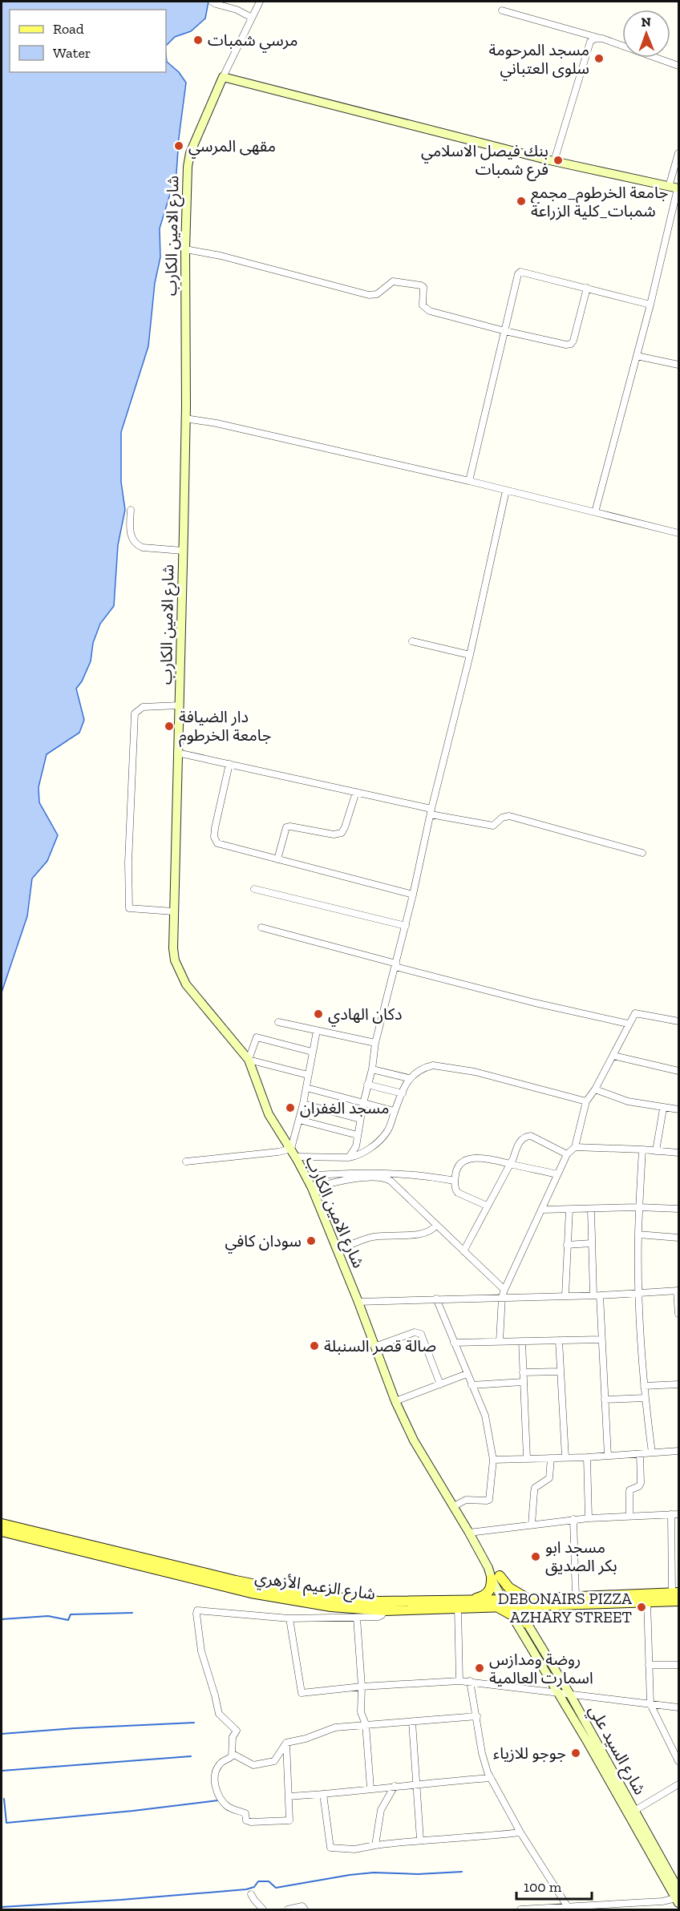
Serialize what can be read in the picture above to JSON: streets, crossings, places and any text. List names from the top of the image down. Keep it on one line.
{"streets":{"main road":["شارع الزعيم الأزهري"],"street":["شارع الامين الكارب","شارع السيد علي"]},"crossings":[["شارع الامين الكارب","شارع السيد علي"],["شارع الزعيم الأزهري","شارع السيد علي"]],"places":["مرسي شمبات","مسجد المرحومة سلوى العتباني","مقهى المرسي","بنك فيصل الاسلامي فرع شمبات","جامعة الخرطوم_مجمع شمبات_كلية الزراعة","دار الضيافة جامعة الخرطوم","دكان الهادي","مسجد الغفران","سودان كافي","صالة قصر السنبلة","مسجد ابو بكر الصديق","DEBONAIRS PIZZA AZHARY STREET","روضة ومدازس اسمارت العالمية","جوجو للازياء"],"legend":["Road","Water"],"scale_bar":"100 m","north":"top"}
